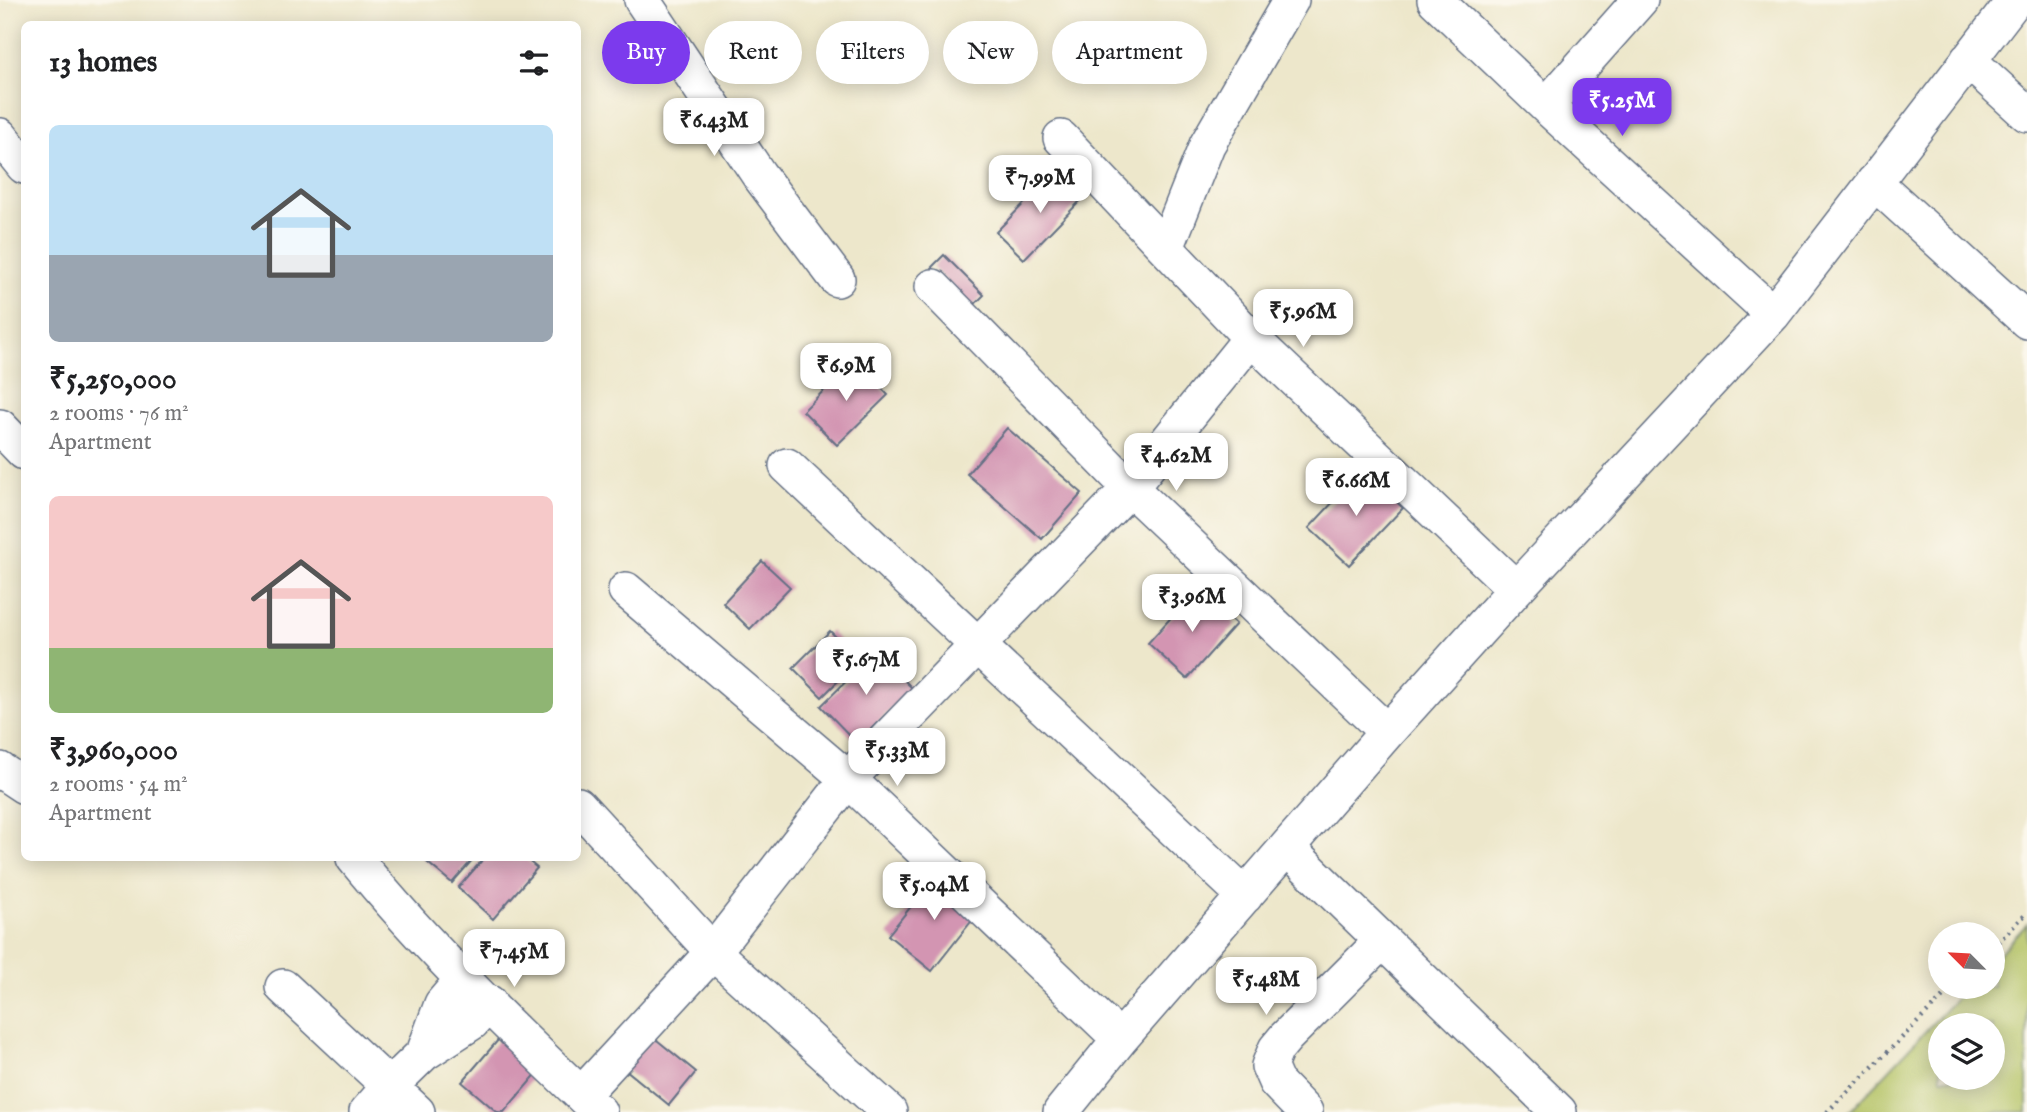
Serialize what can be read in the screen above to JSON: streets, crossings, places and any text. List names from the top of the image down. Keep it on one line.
{"north":"top left","page":{"chip":["Buy","Rent","Filters","New","Apartment"],"heading":"13 homes","price":["₹5.25M","₹6.43M","₹7.99M","₹5.96M","₹6.9M","₹4.62M","₹6.66M","₹3.96M","₹5.67M","₹5.33M","₹5.04M","₹7.45M","₹5.48M"],"list":[{"name":"₹5,250,000","note":"2 rooms · 76 m² · Apartment"},{"name":"₹3,960,000","note":"2 rooms · 54 m² · Apartment"}]}}
